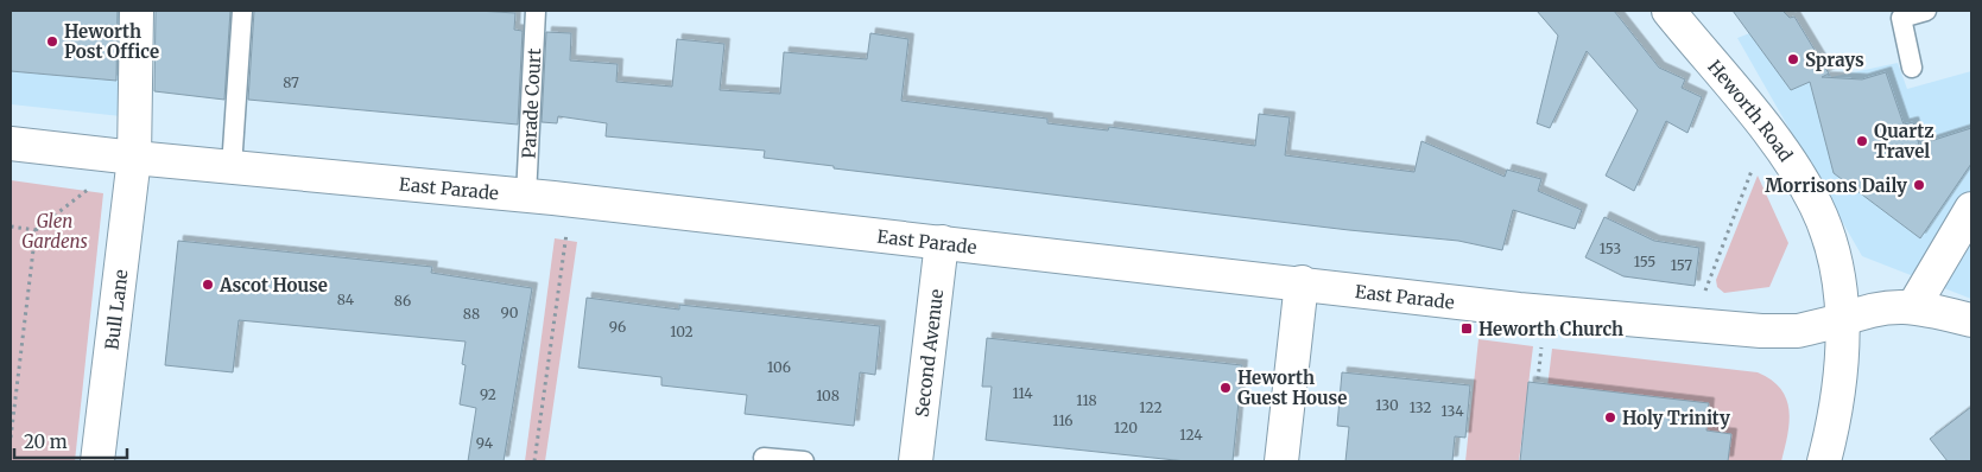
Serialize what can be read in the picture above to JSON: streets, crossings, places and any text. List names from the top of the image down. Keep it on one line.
{"streets":{"street":["Heworth Road","East Parade","Bull Lane","Second Avenue"],"lane":["Parade Court"]},"crossings":[["Parade Court","East Parade"],["Heworth Road","East Parade"],["East Parade","Bull Lane"],["East Parade","Second Avenue"]],"parks":["Glen Gardens"],"places":{"other":["Heworth Post Office","Sprays","Quartz Travel","Morrisons Daily","Ascot House","Heworth Guest House","Holy Trinity"],"transit":["Heworth Church"]},"house_numbers":["87","153","155","157","84","86","90","88","96","102","106","114","92","108","118","130","122","132","134","116","120","124","94"],"scale_bar":"20 m"}
